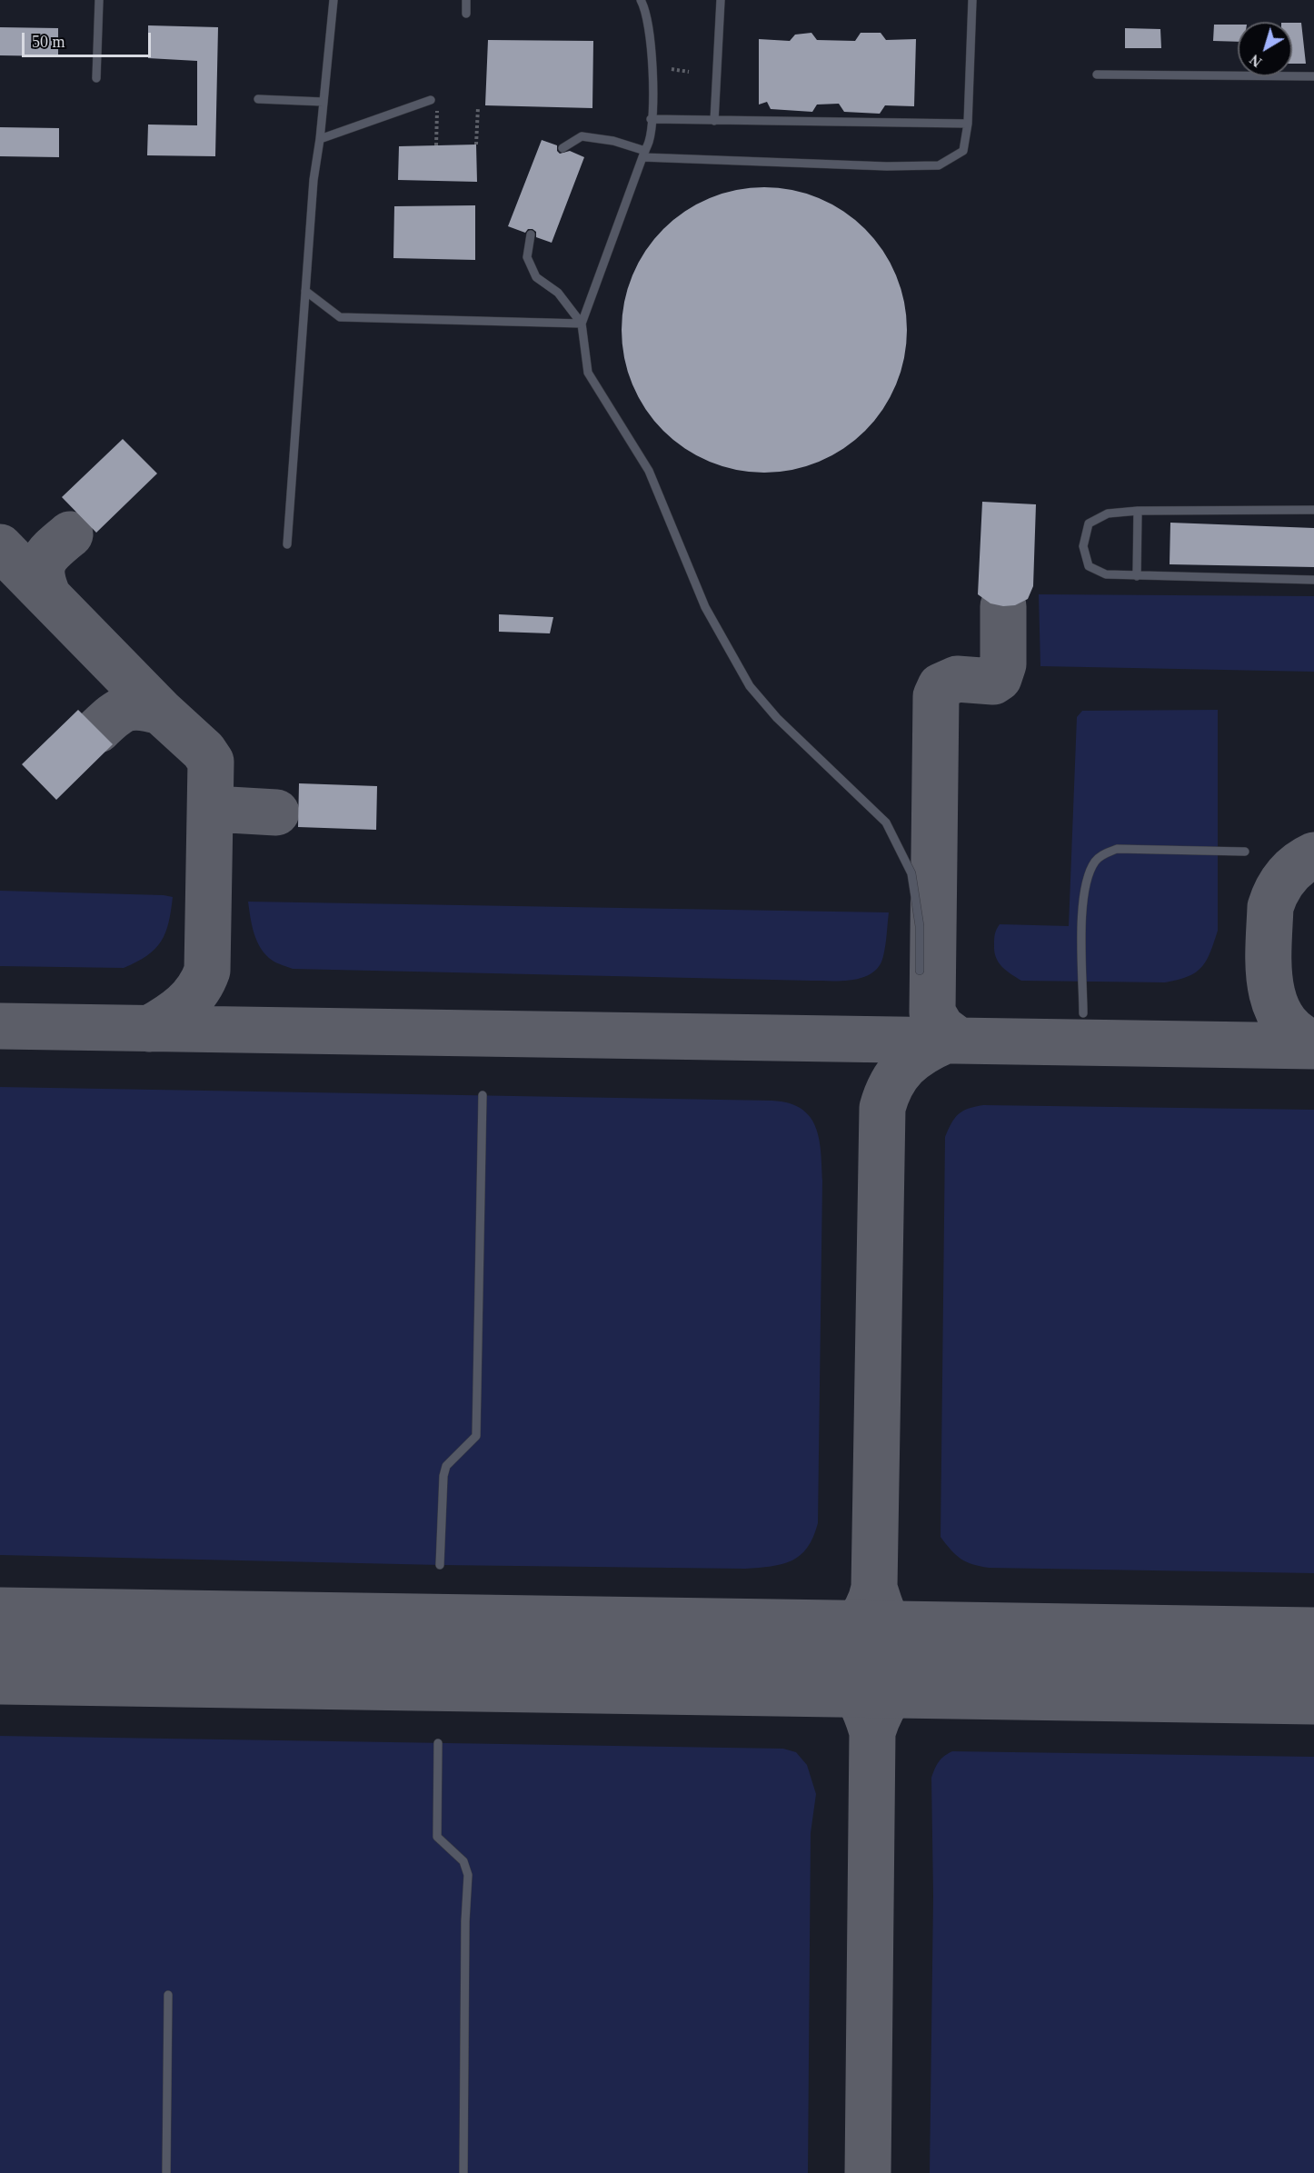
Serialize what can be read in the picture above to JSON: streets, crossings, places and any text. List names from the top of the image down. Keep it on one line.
{"scale_bar":"50 m","north":"bottom left"}
